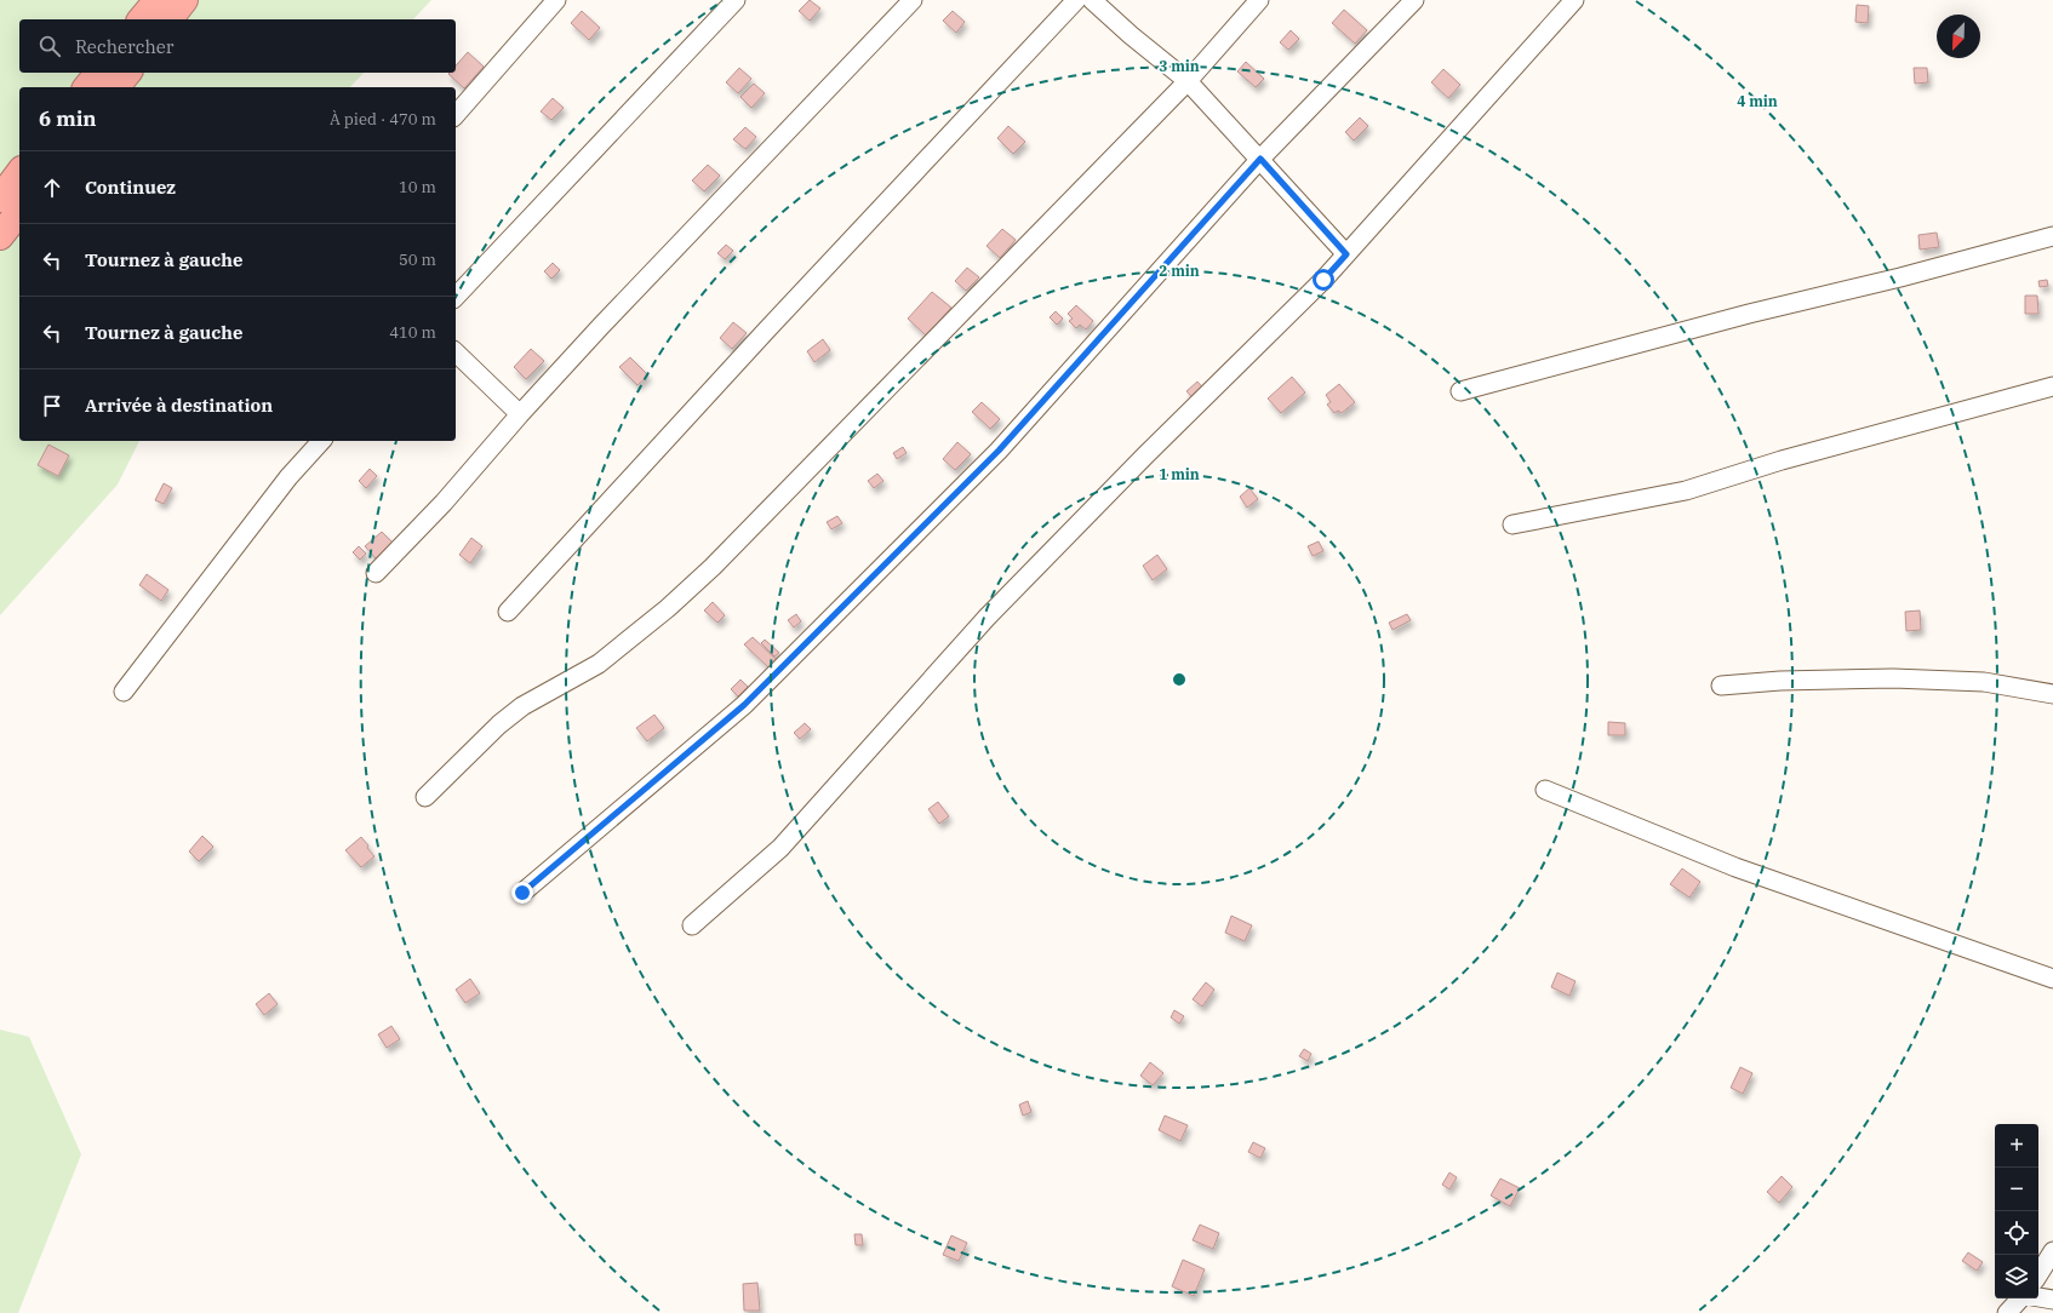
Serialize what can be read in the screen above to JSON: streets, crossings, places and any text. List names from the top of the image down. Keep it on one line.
{"north":"bottom left","page":{"search":"Rechercher","heading":["6 min","À pied · 470 m"],"list":[["Continuez","10 m"],["Tournez à gauche","50 m"],["Tournez à gauche","410 m"],"Arrivée à destination"],"map_buttons":["+","−"]},"rings":["3 min","4 min","2 min","1 min"]}
